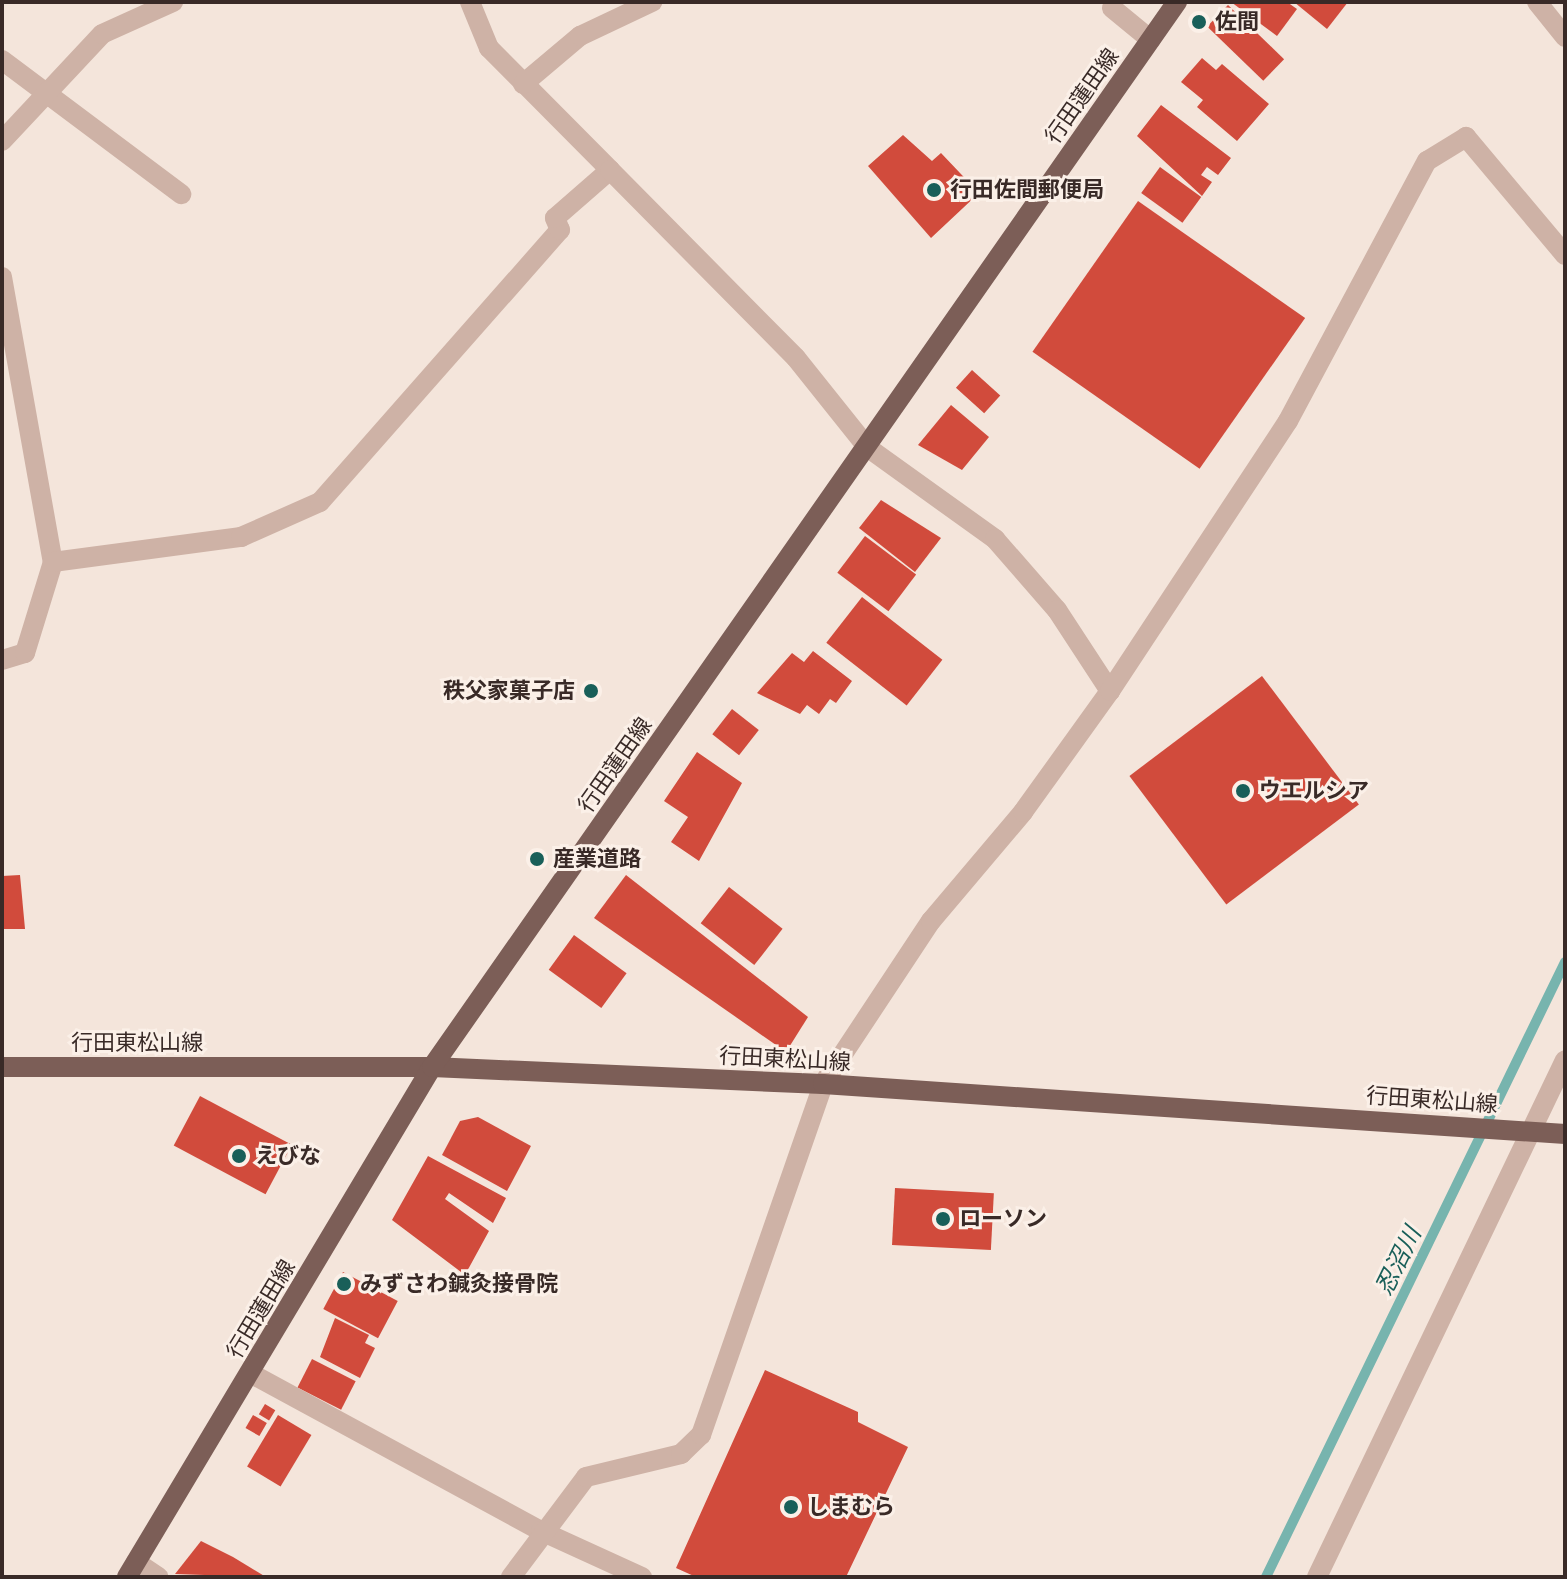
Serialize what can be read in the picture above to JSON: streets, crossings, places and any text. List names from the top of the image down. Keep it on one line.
{"streets":{"main road":["行田蓮田線","行田東松山線"]},"crossings":[["行田蓮田線","行田東松山線"]],"water":["忍沼川"],"places":["佐間","行田佐間郵便局","秩父家菓子店","ウエルシア","産業道路","えびな","ローソン","みずさわ鍼灸接骨院","しまむら"]}
